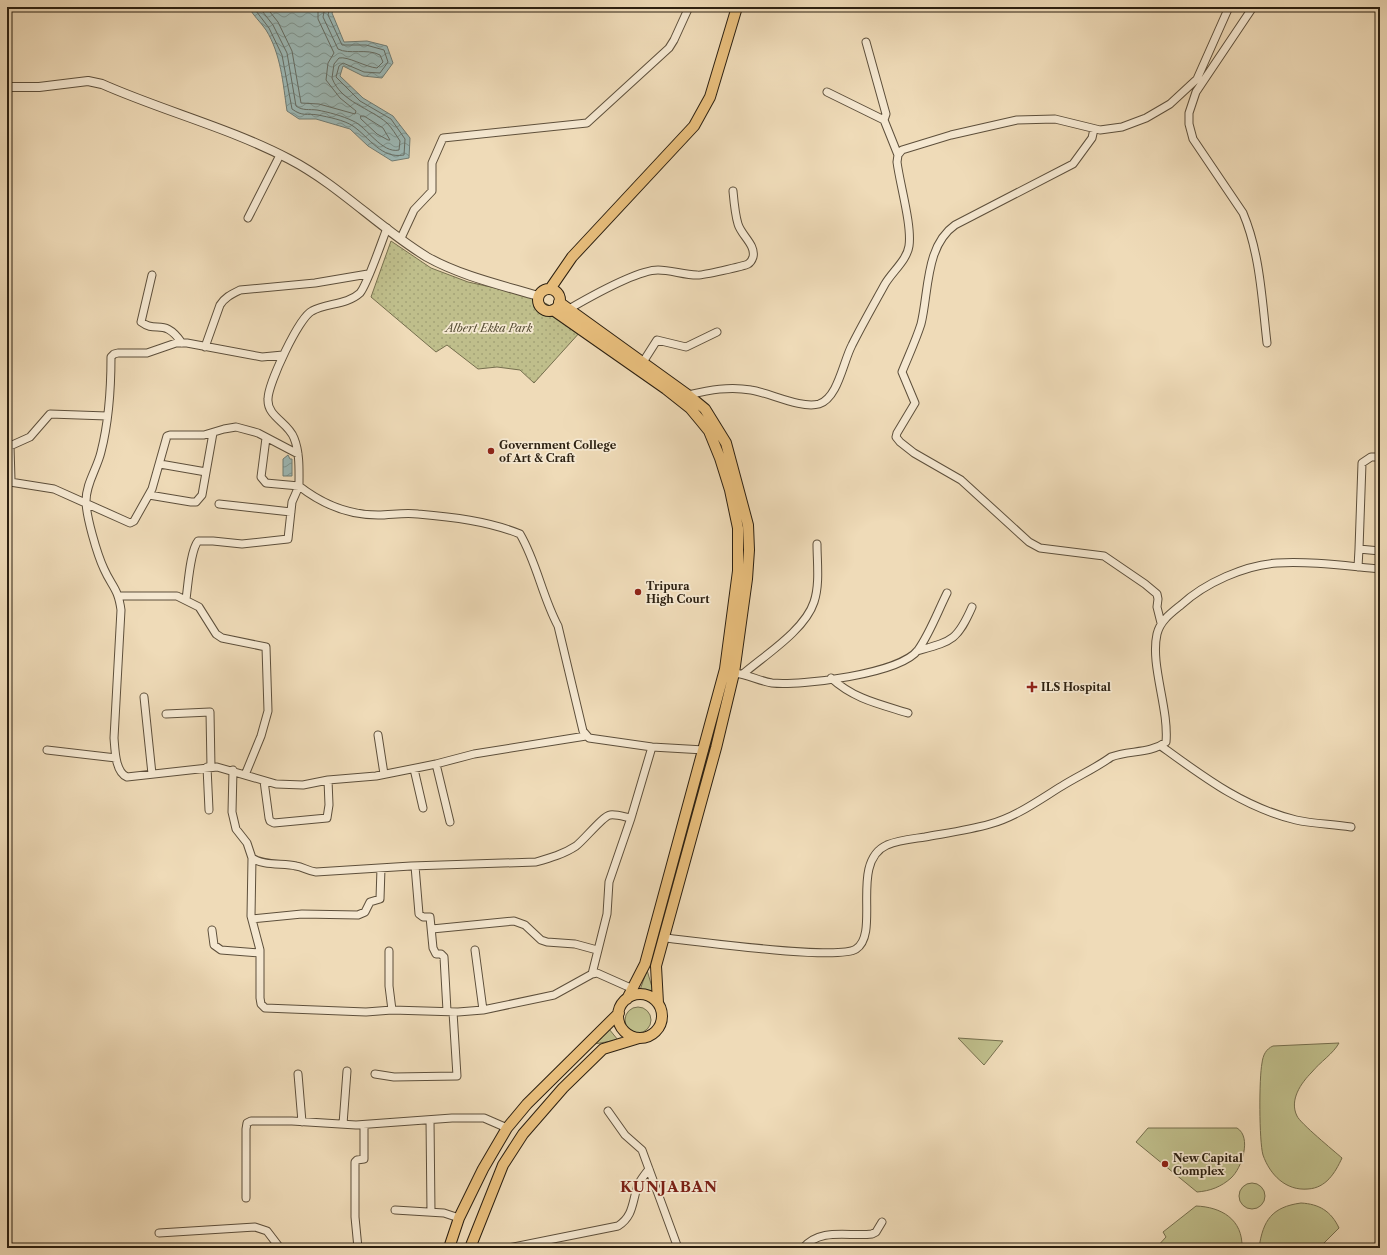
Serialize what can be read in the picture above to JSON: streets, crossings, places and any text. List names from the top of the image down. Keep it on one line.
{"districts":["KUNJABAN"],"parks":["Albert Ekka Park"],"places":{"other":["Government College of Art & Craft","Tripura High Court","New Capital Complex"],"health":["ILS Hospital"]}}
